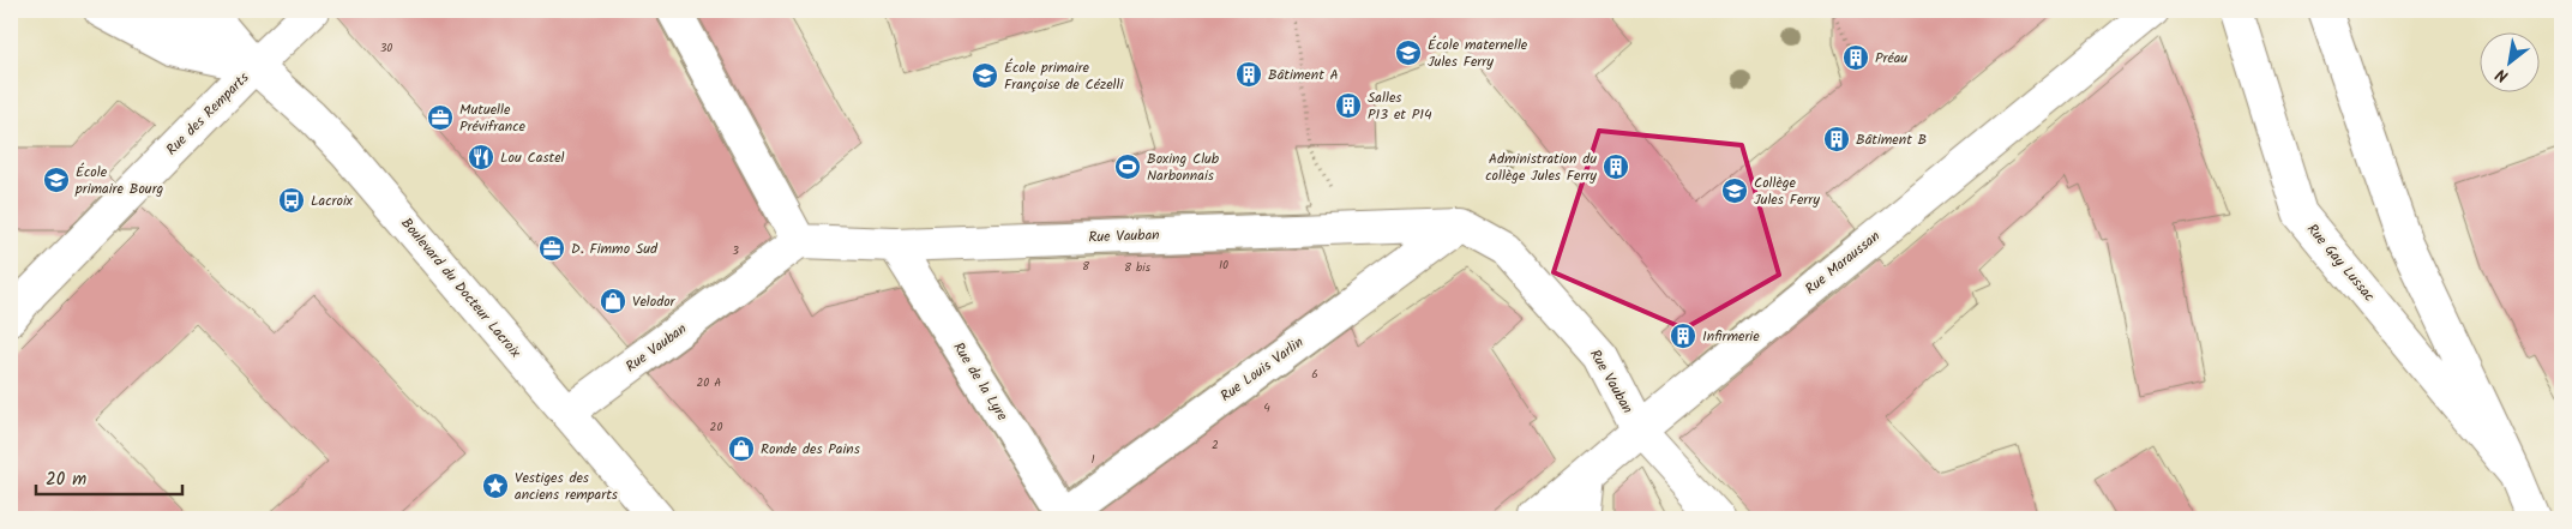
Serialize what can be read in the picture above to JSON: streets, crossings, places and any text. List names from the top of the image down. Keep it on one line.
{"streets":{"street":["Rue des Remparts","Rue Vauban","Rue Maraussan","Rue Gay Lussac","Boulevard du Docteur Lacroix","Rue Louis Varlin","Rue de la Lyre"]},"crossings":[["Rue des Remparts","Boulevard du Docteur Lacroix"],["Rue Vauban","Rue Maraussan"],["Rue Vauban","Boulevard du Docteur Lacroix"],["Rue Vauban","Rue Louis Varlin"],["Rue Vauban","Rue de la Lyre"],["Rue Louis Varlin","Rue de la Lyre"]],"places":{"school or university":["École maternelle Jules Ferry","École primaire Françoise de Cézelli","École primaire Bourg","Collège Jules Ferry"],"building":["Préau","Bâtiment A","Salles P13 et P14","Bâtiment B","Administration du collège Jules Ferry","Infirmerie"],"office":["Mutuelle Prévifrance","D. Fimmo Sud"],"restaurant":["Lou Castel"],"sports":["Boxing Club Narbonnais"],"bus stop":["Lacroix"],"shop":["Velodor","Ronde des Pains"],"place":["Vestiges des anciens remparts"]},"house_numbers":["30","3","10","8","8 bis","6","20 A","4","20","2","1"],"scale_bar":"20 m","north":"bottom left"}
